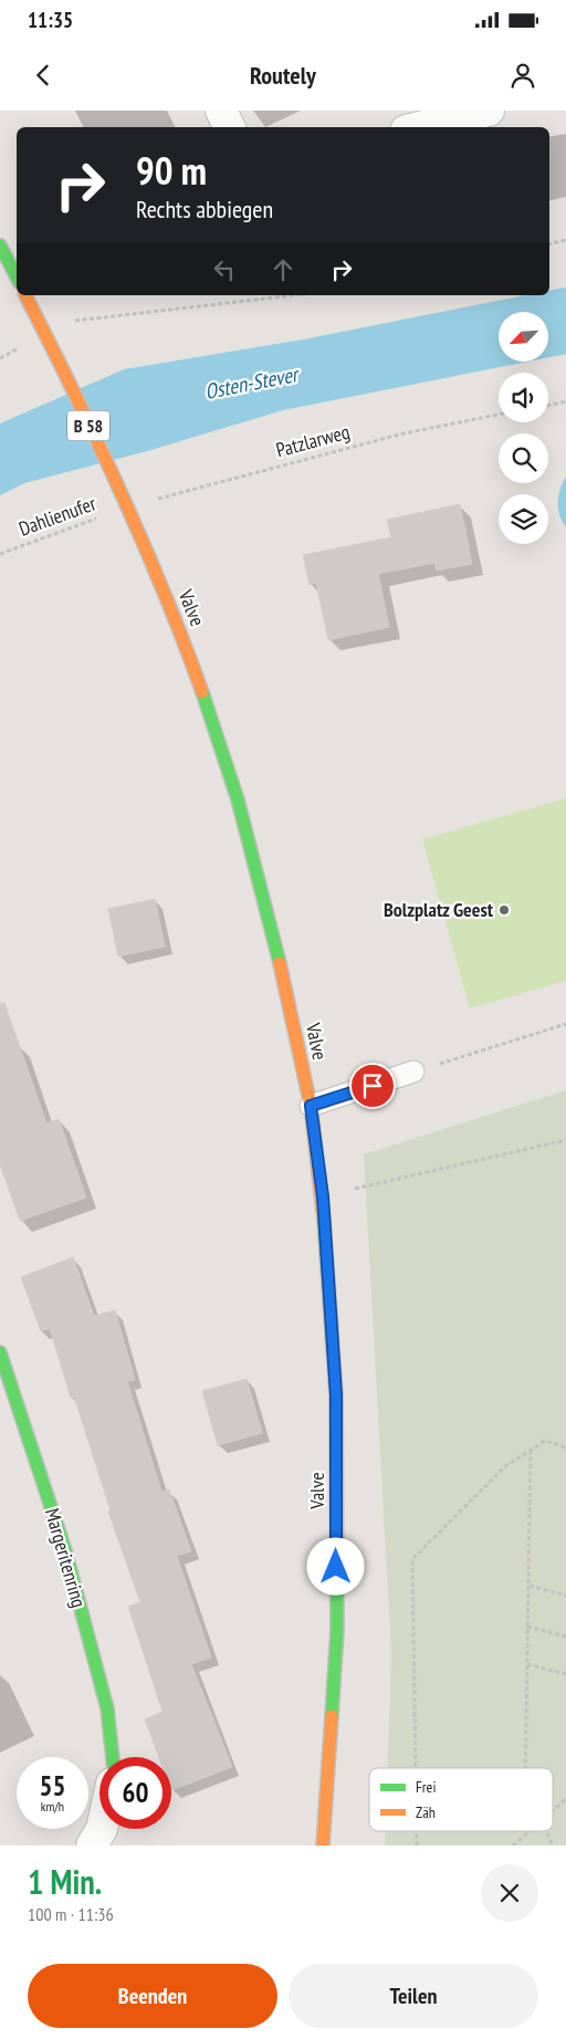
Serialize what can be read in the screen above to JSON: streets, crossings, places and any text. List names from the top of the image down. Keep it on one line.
{"streets":{"main road":["B 58","Valve","Margeritenring"],"path":["Patzlarweg","Dahlienufer"]},"crossings":[["Patzlarweg","Dahlienufer"],["Patzlarweg","Valve"],["Dahlienufer","Valve"]],"water":["Osten-Stever"],"places":["Bolzplatz Geest"],"legend":["Frei","Zäh"],"north":"bottom left","page":{"status":"11:35","header":"Routely","turn":["90 m","Rechts abbiegen"],"speed":"55 km/h","limit":"60","heading":["1 Min.","100 m · 11:36"],"buttons":["Beenden","Teilen"]}}
